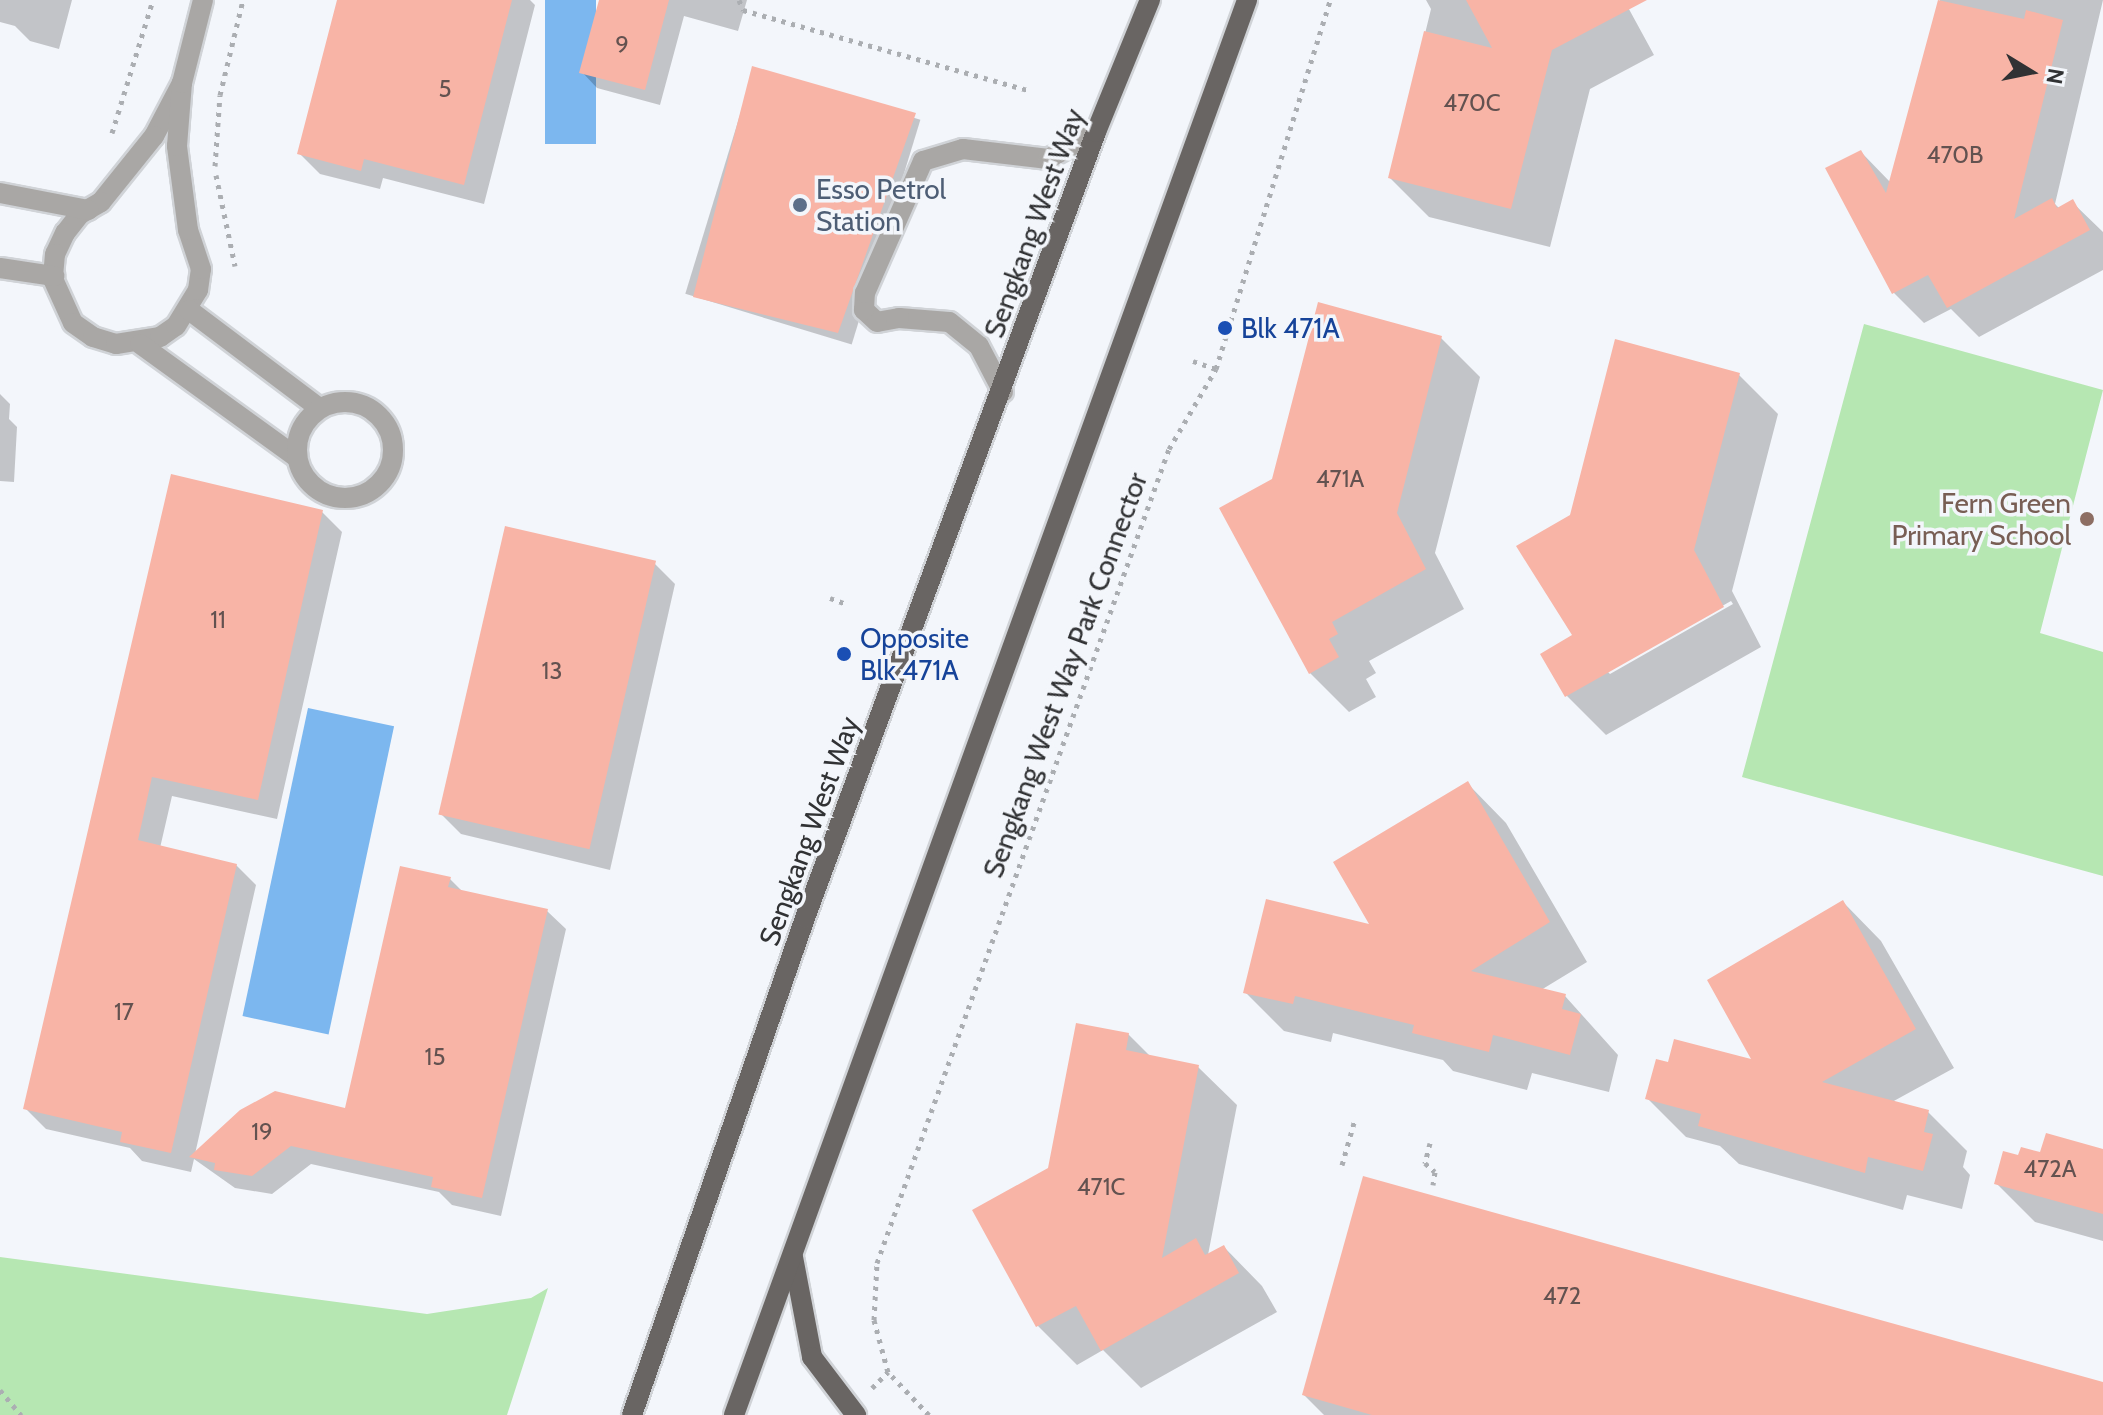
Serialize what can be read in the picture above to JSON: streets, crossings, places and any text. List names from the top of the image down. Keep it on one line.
{"streets":{"main road":["Sengkang West Way"],"path":["Sengkang West Way Park Connector"]},"places":["Esso Petrol Station","Blk 471A","Fern Green Primary School","Opposite Blk 471A"],"house_numbers":["9","5","470C","470B","471A","11","13","17","15","19","472A","471C","472"],"north":"right"}
